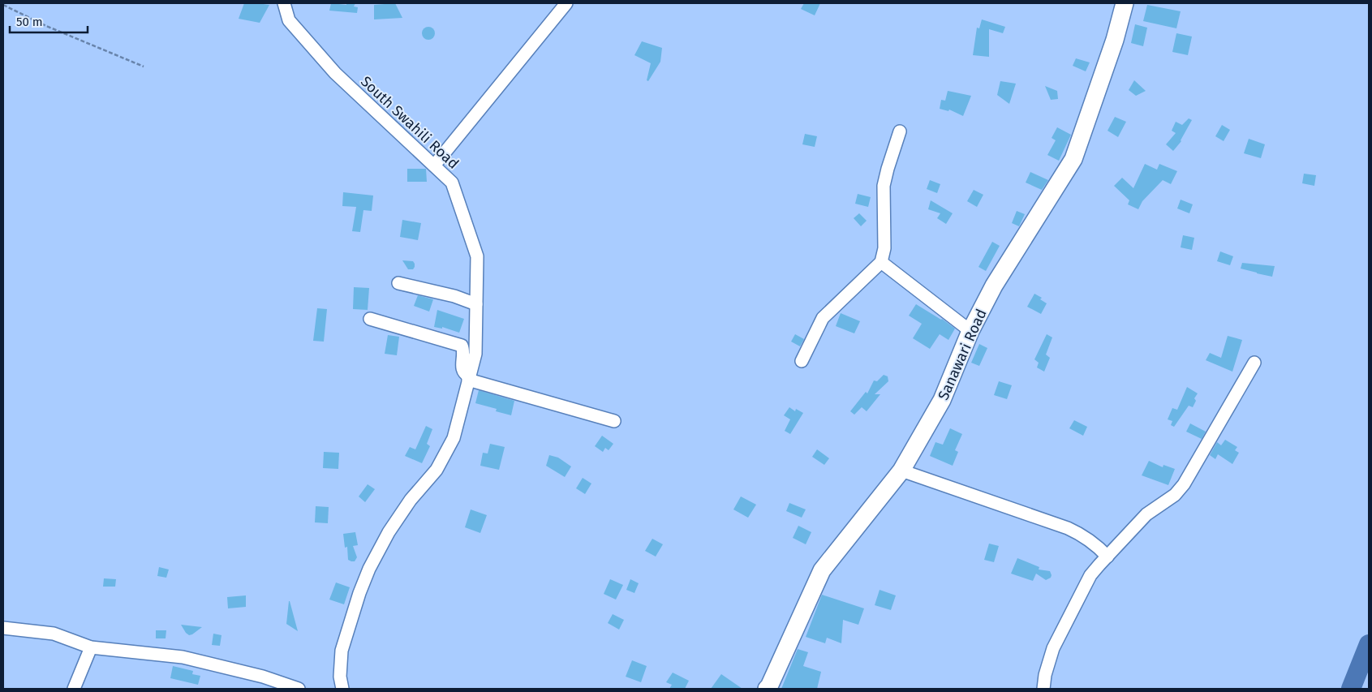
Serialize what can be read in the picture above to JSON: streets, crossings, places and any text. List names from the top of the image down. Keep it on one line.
{"streets":{"street":["South Swahili Road","Sanawari Road"]},"scale_bar":"50 m"}
